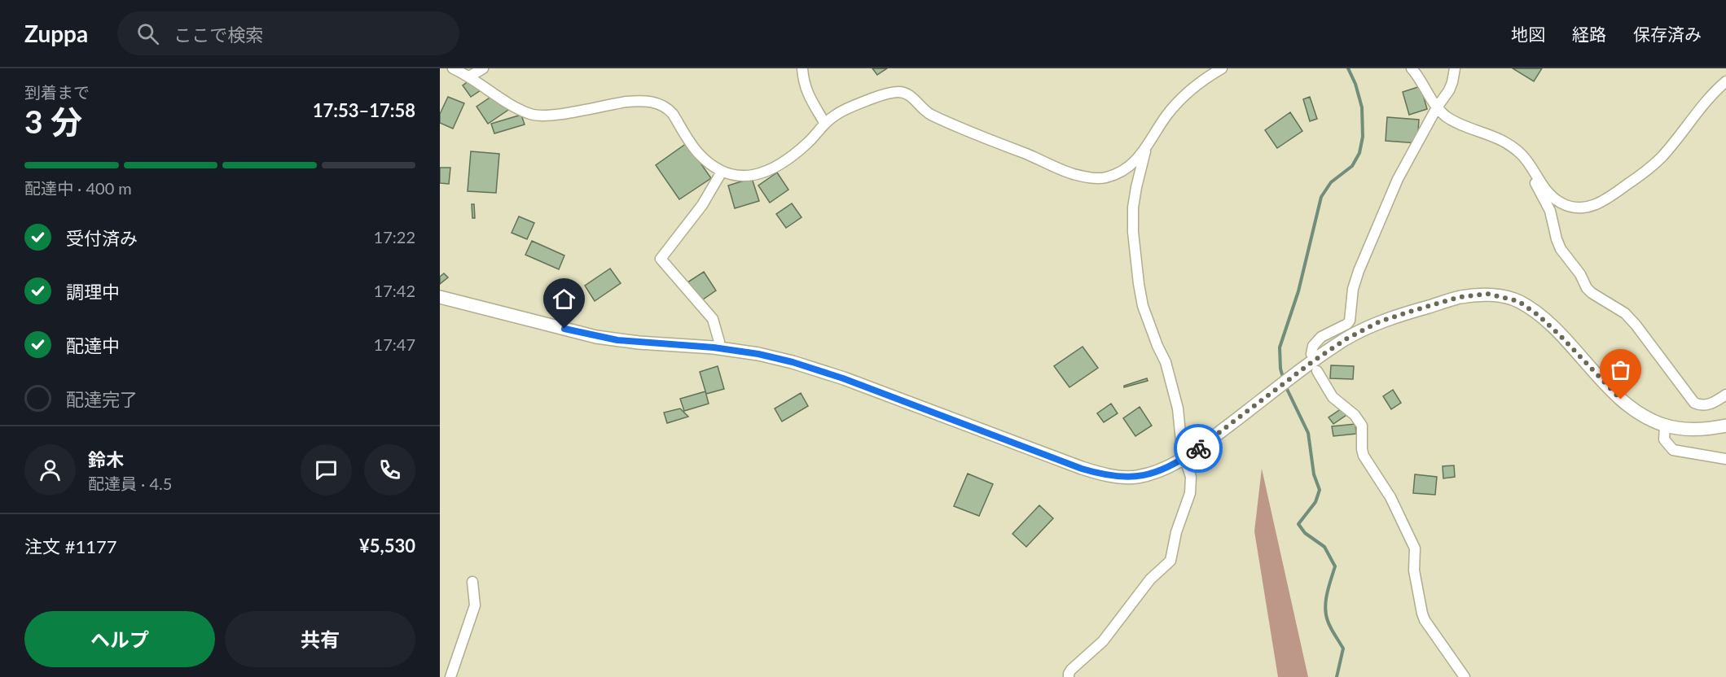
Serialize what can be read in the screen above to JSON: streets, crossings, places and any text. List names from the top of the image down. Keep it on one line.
{"page":{"header":"Zuppa","search":"ここで検索","nav":["地図","経路","保存済み"],"heading":["3 分","到着まで","17:53–17:58"],"panel":["鈴木","配達員 · 4.5","注文 #1177","¥5,530"],"bar":"配達中 · 400 m","list":[["受付済み","17:22"],["調理中","17:42"],["配達中","17:47"],"配達完了"],"buttons":["ヘルプ","共有"]}}
